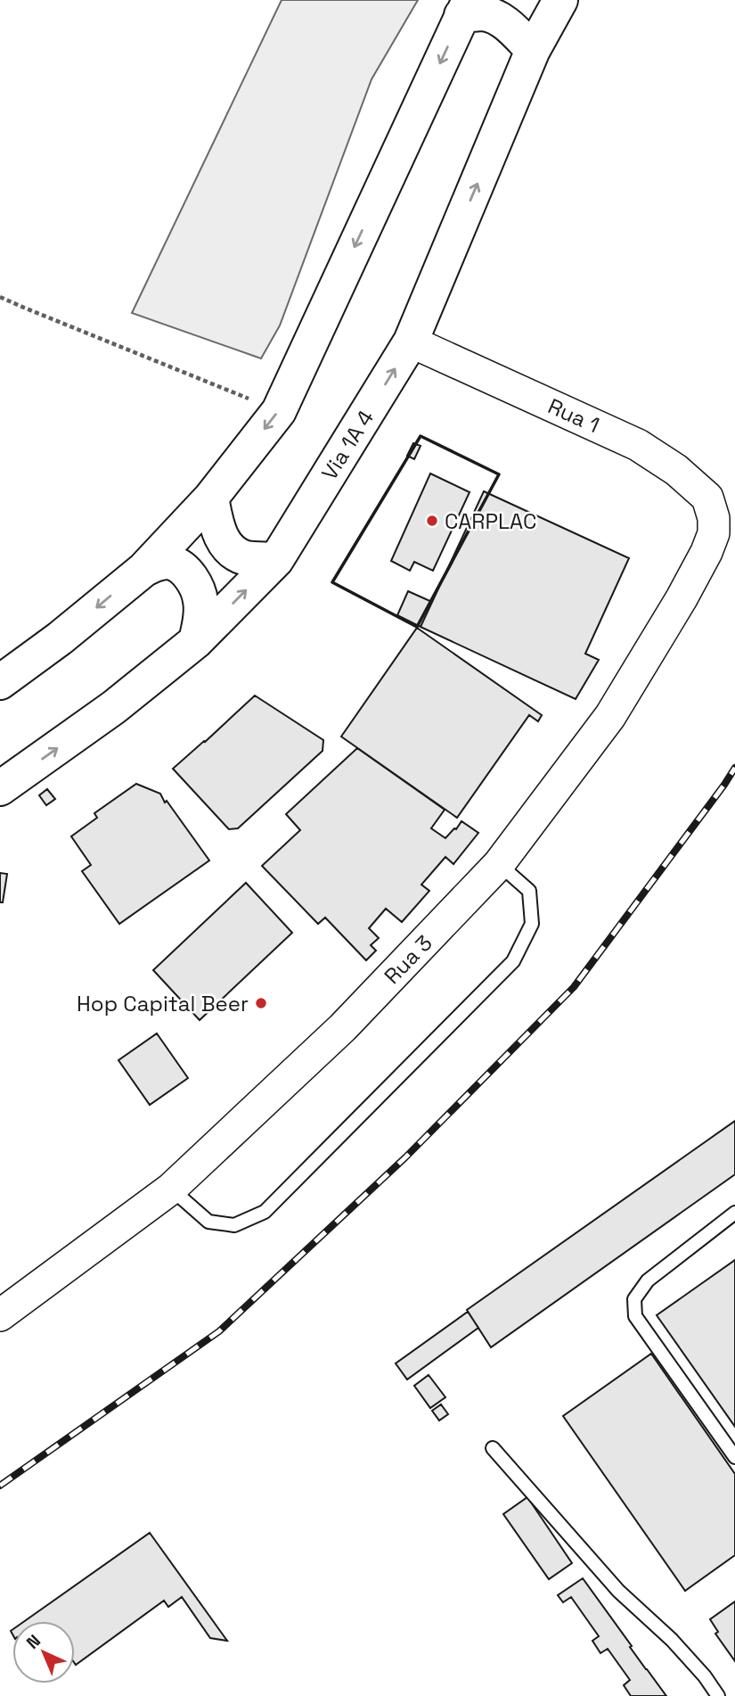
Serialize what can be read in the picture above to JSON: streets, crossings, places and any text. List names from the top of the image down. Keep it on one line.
{"streets":{"main road":["Via 1A 4"],"street":["Rua 1","Rua 3"]},"crossings":[["Rua 1","Via 1A 4"],["Rua 1","Rua 3"]],"places":["CARPLAC","Hop Capital Beer"],"north":"top left"}
